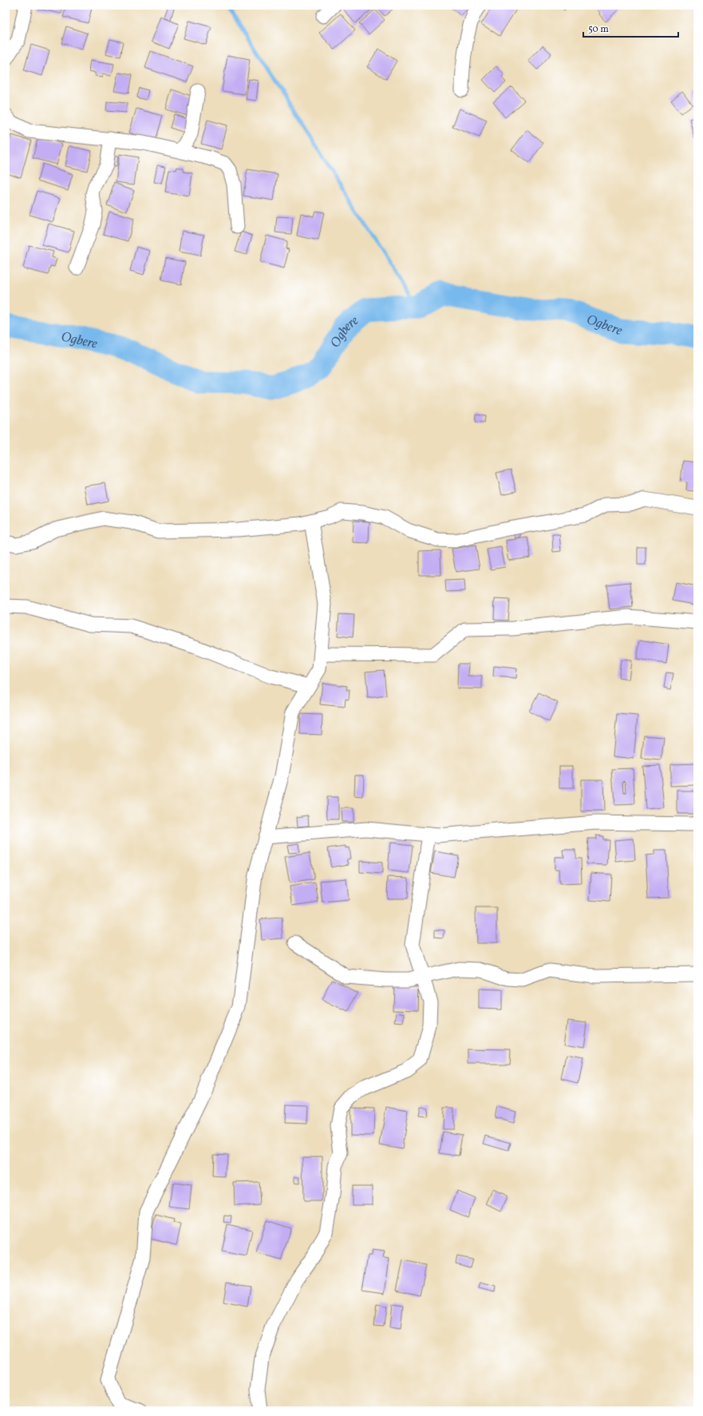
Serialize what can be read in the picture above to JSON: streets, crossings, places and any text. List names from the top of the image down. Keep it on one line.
{"water":["Ogbere"],"scale_bar":"50 m"}
